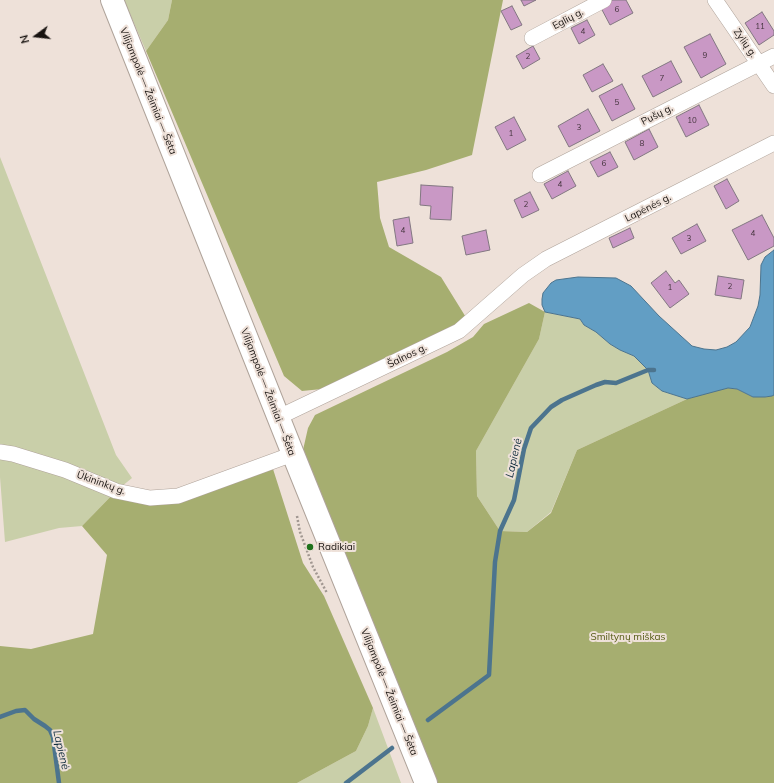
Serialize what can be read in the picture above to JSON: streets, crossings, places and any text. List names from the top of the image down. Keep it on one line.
{"streets":{"main road":["Vilijampolė — Žeimiai — Šėta"],"street":["Eglių g.","Zylių g.","Pušų g.","Lapėnės g.","Šalnos g.","Ūkininkų g."]},"crossings":[["Zylių g.","Pušų g."],["Vilijampolė — Žeimiai — Šėta","Šalnos g."],["Vilijampolė — Žeimiai — Šėta","Ūkininkų g."],["Lapėnės g.","Šalnos g."]],"water":["Lapienė"],"parks":["Smiltynų miškas"],"places":["Radikiai"],"house_numbers":["6","11","4","9","2","7","5","10","3","1","8","6","4","2","4","4","3","2","1"],"north":"left"}
